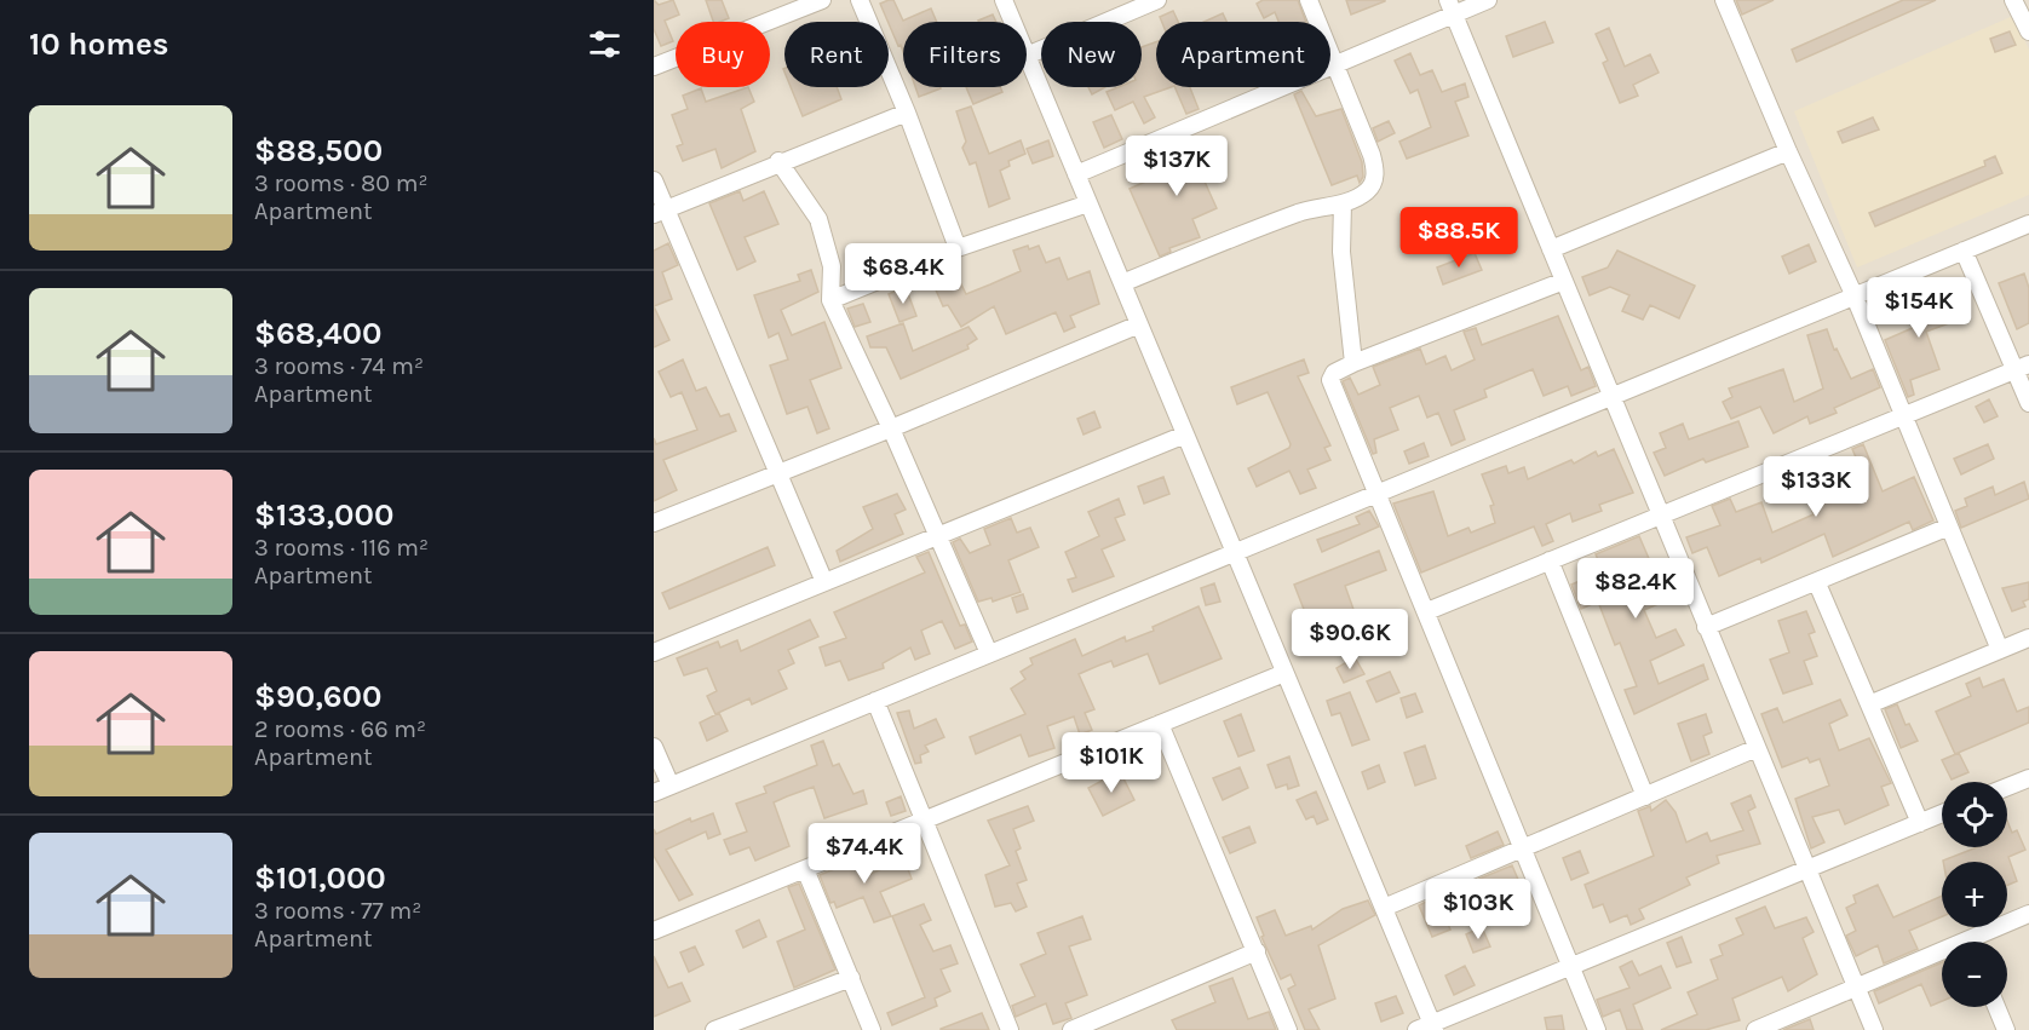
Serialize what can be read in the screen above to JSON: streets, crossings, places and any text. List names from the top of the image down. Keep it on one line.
{"page":{"heading":"10 homes","chip":["Buy","Rent","Filters","New","Apartment"],"list":[{"name":"$88,500","note":"3 rooms · 80 m² · Apartment"},{"name":"$68,400","note":"3 rooms · 74 m² · Apartment"},{"name":"$133,000","note":"3 rooms · 116 m² · Apartment"},{"name":"$90,600","note":"2 rooms · 66 m² · Apartment"},{"name":"$101,000","note":"3 rooms · 77 m² · Apartment"}],"price":["$137K","$88.5K","$68.4K","$154K","$133K","$82.4K","$90.6K","$101K","$74.4K","$103K"],"map_buttons":["+","−"]}}
